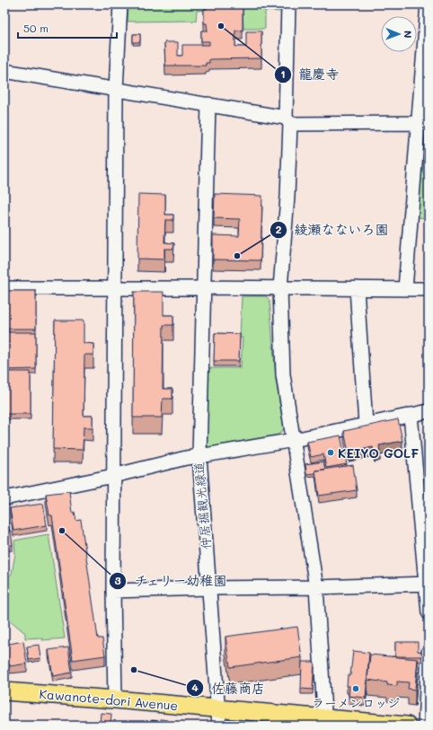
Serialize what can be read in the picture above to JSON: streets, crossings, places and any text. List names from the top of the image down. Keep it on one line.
{"streets":{"main road":["Kawanote-dori Avenue"],"street":["仲居掘観光緑道"]},"crossings":[["仲居掘観光緑道","Kawanote-dori Avenue"]],"places":["龍慶寺","綾瀬なないろ園","KEIYO GOLF","チェリー幼稚園","佐藤商店","ラーメンロッジ"],"scale_bar":"50 m","north":"right"}
